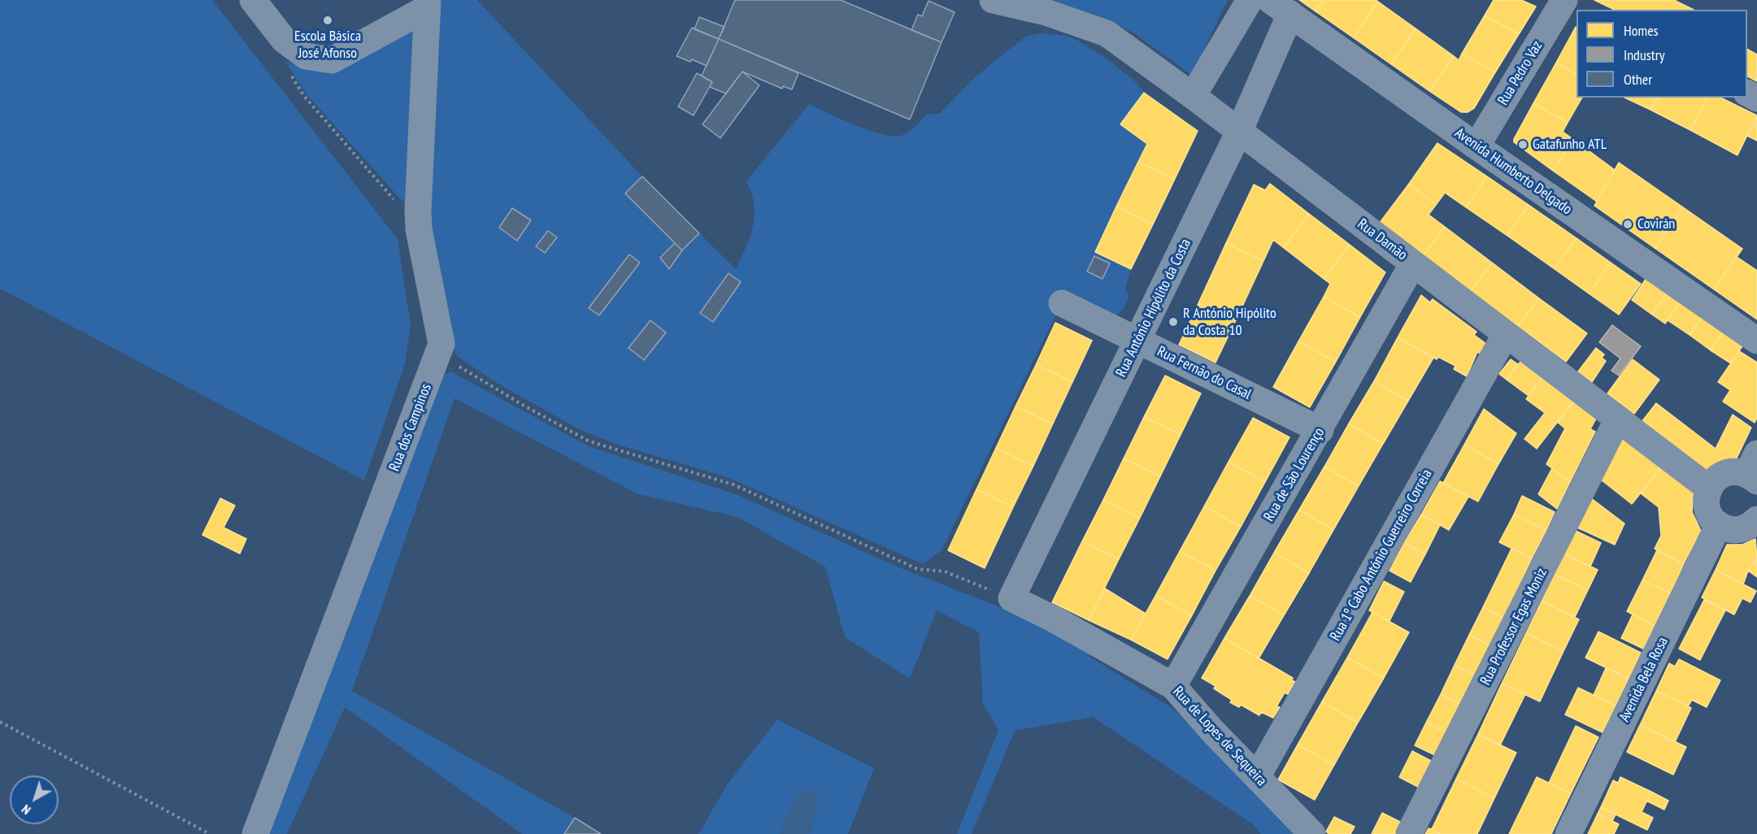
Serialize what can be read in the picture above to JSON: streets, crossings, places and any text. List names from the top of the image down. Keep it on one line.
{"streets":{"street":["Rua Pedro Vaz","Avenida Humberto Delgado","Rua Damão","Rua António Hipólito da Costa","Rua Fernão do Casal","Rua dos Campinos","Rua de São Lourenço","Rua 1º Cabo António Guerreiro Correia","Rua Professor Egas Moniz","Avenida Bela Rosa","Rua de Lopes de Sequeira"]},"crossings":[["Rua Pedro Vaz","Avenida Humberto Delgado"],["Avenida Humberto Delgado","Rua António Hipólito da Costa"],["Rua Damão","Rua António Hipólito da Costa"],["Rua Damão","Rua de São Lourenço"],["Rua Damão","Rua 1º Cabo António Guerreiro Correia"],["Rua Damão","Rua Professor Egas Moniz"],["Rua António Hipólito da Costa","Rua Fernão do Casal"],["Rua António Hipólito da Costa","Rua de Lopes de Sequeira"],["Rua Fernão do Casal","Rua de São Lourenço"],["Rua de São Lourenço","Rua de Lopes de Sequeira"],["Rua 1º Cabo António Guerreiro Correia","Rua de Lopes de Sequeira"]],"places":["Escola Básica José Afonso","Gatafunho ATL","Covirán","R António Hipólito da Costa 10"],"legend":["Homes","Industry","Other"],"north":"bottom left"}
